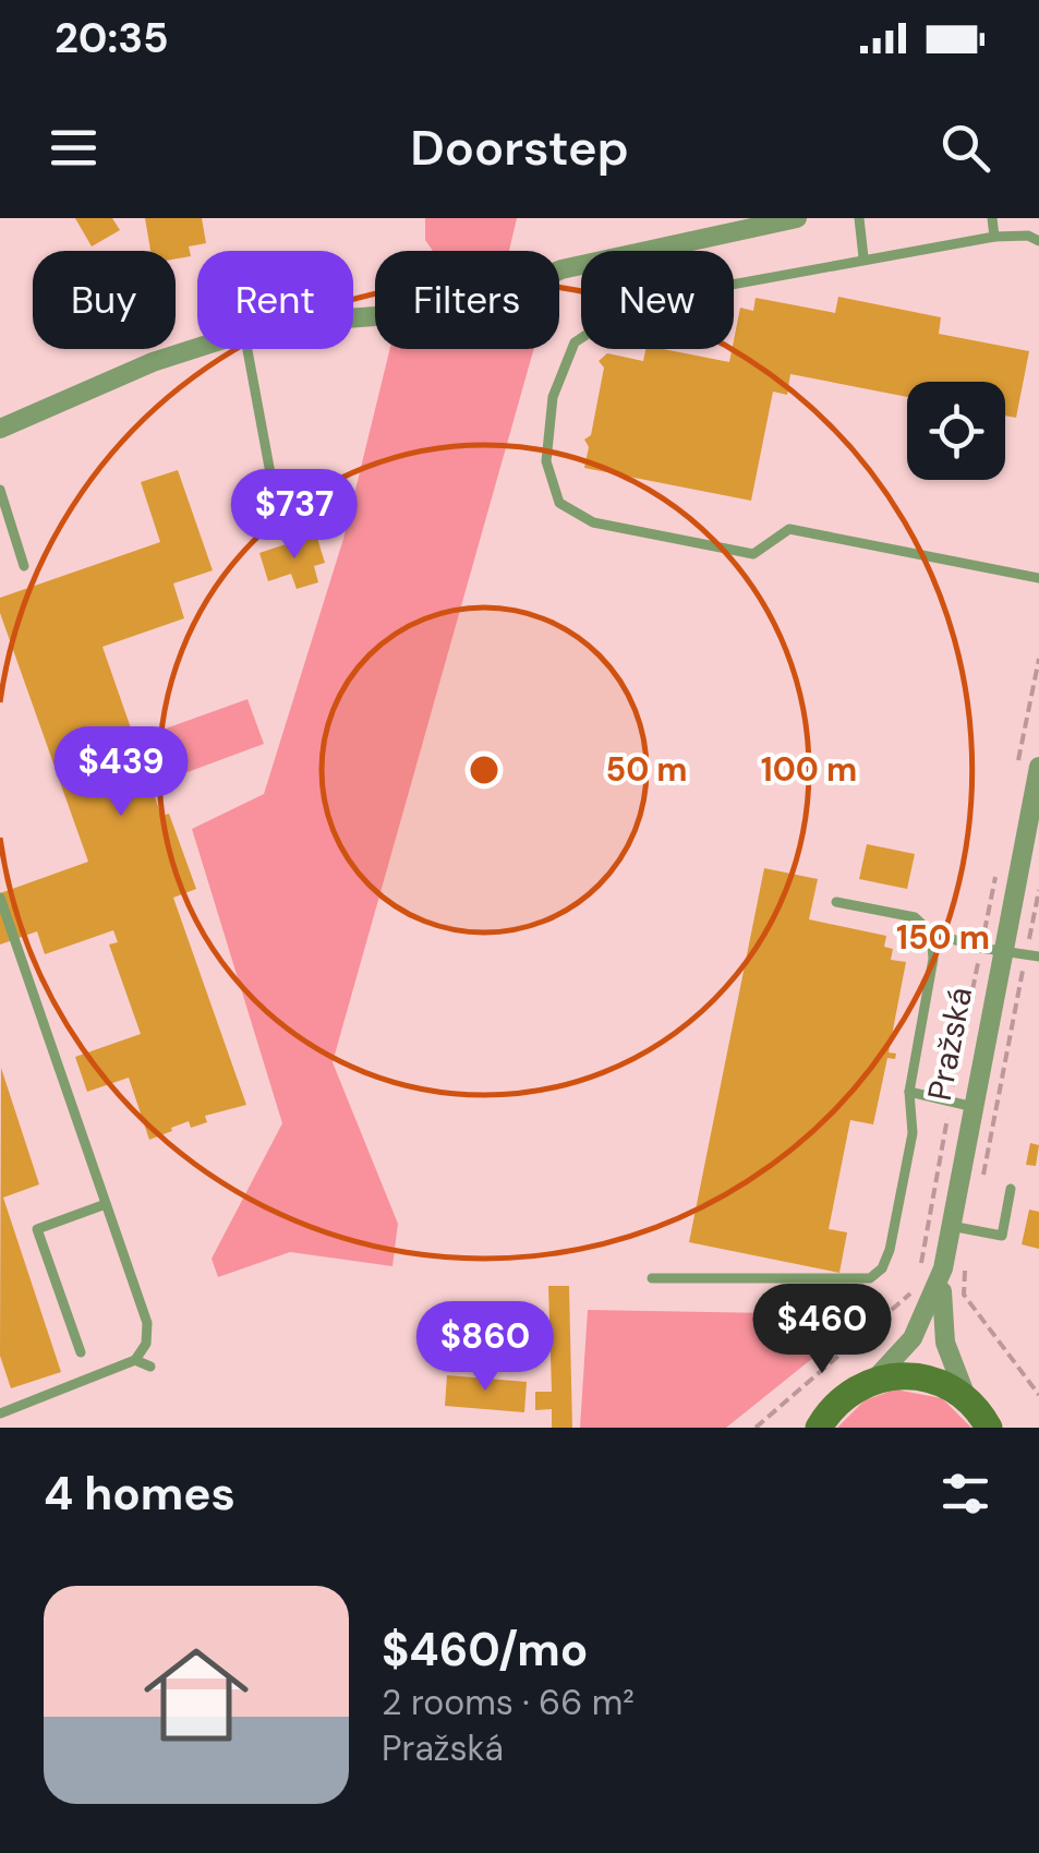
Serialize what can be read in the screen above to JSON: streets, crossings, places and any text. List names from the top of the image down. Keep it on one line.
{"streets":{"street":["Pražská"]},"page":{"status":"20:35","header":"Doorstep","chip":["Buy","Rent","Filters","New"],"price":["$737","$439","$460","$860"],"heading":"4 homes","list":[{"name":"$460/mo","note":"2 rooms · 66 m² · Pražská"}]},"rings":["50 m","100 m","150 m"]}
